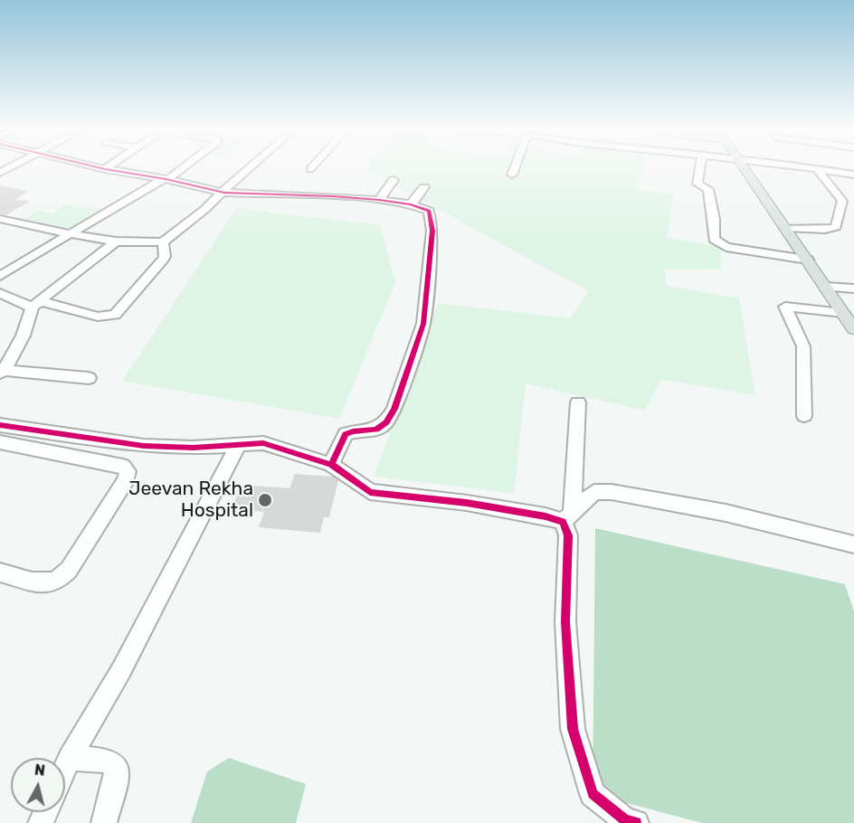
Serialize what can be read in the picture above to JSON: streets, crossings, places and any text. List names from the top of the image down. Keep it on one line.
{"places":["Jeevan Rekha Hospital"],"north":"top"}
